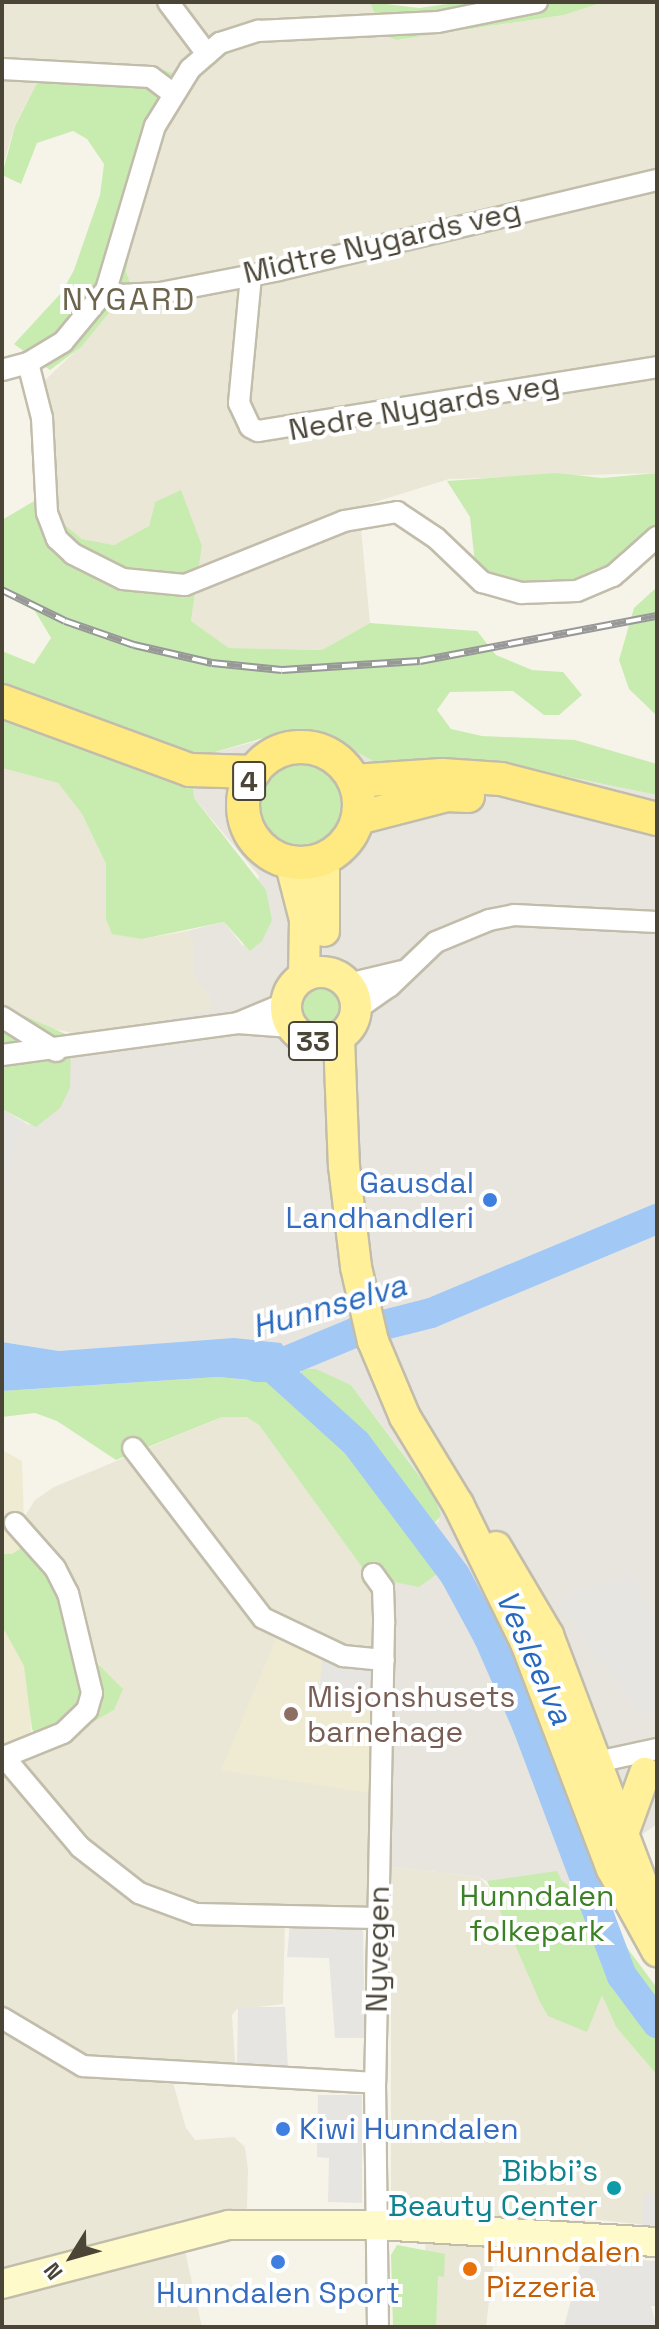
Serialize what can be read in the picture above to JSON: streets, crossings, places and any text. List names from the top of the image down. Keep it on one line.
{"streets":{"highway":["4"],"main road":["33"],"street":["Midtre Nygards veg","Nedre Nygards veg","Nyvegen"]},"crossings":[["Midtre Nygards veg","Nedre Nygards veg"],["4","33"]],"districts":["NYGARD"],"water":["Hunnselva","Vesleelva"],"parks":["Hunndalen folkepark"],"places":["Gausdal Landhandleri","Misjonshusets barnehage","Kiwi Hunndalen","Bibbi's Beauty Center","Hunndalen Sport","Hunndalen Pizzeria"],"north":"bottom left"}
